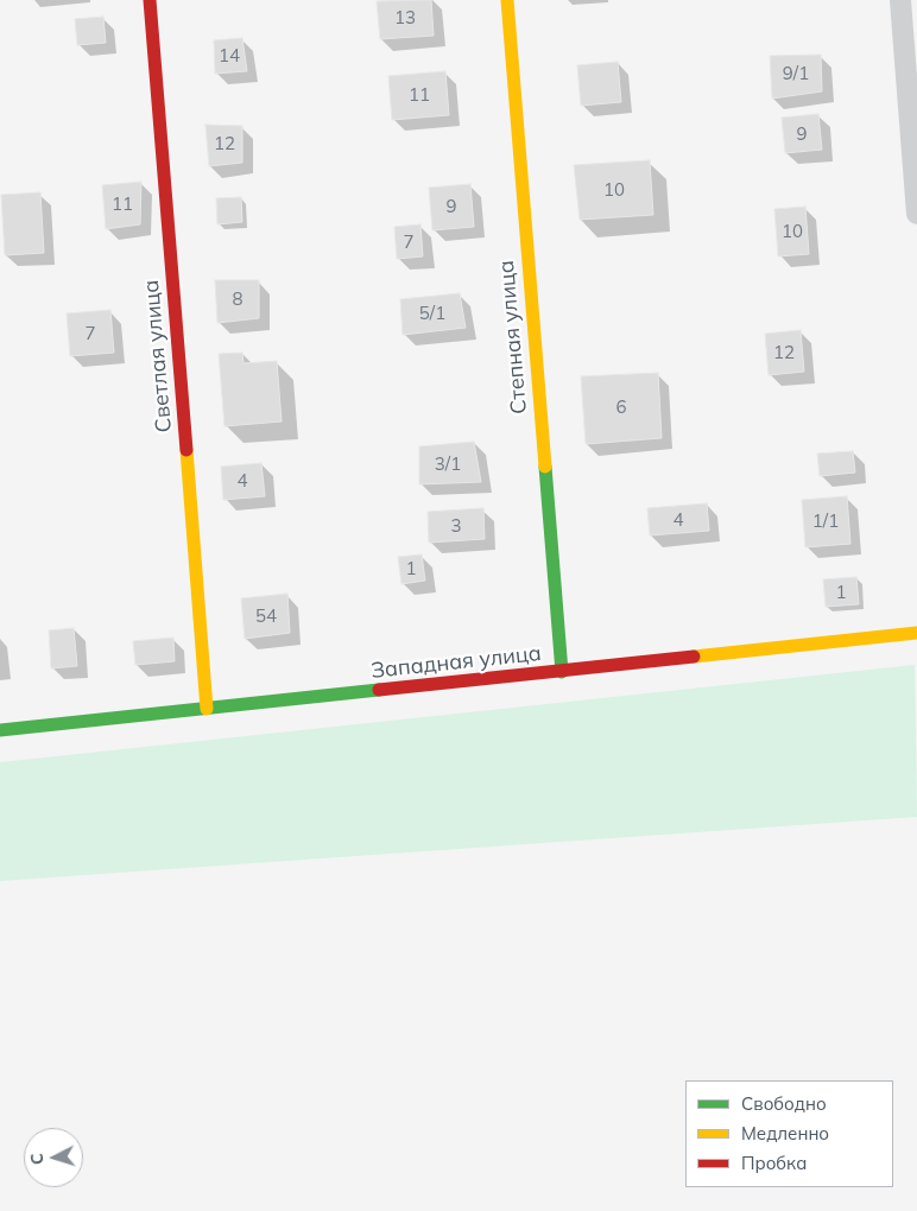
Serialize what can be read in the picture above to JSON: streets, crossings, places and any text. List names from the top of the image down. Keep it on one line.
{"streets":{"street":["Степная улица","Светлая улица","Западная улица"]},"crossings":[["Степная улица","Западная улица"],["Светлая улица","Западная улица"]],"house_numbers":["13","14","9/1","11","9","12","10","11","9","10","7","8","5/1","7","12","6","3/1","4","4","1/1","3","1","1","54"],"legend":["Свободно","Медленно","Пробка"],"north":"left"}
